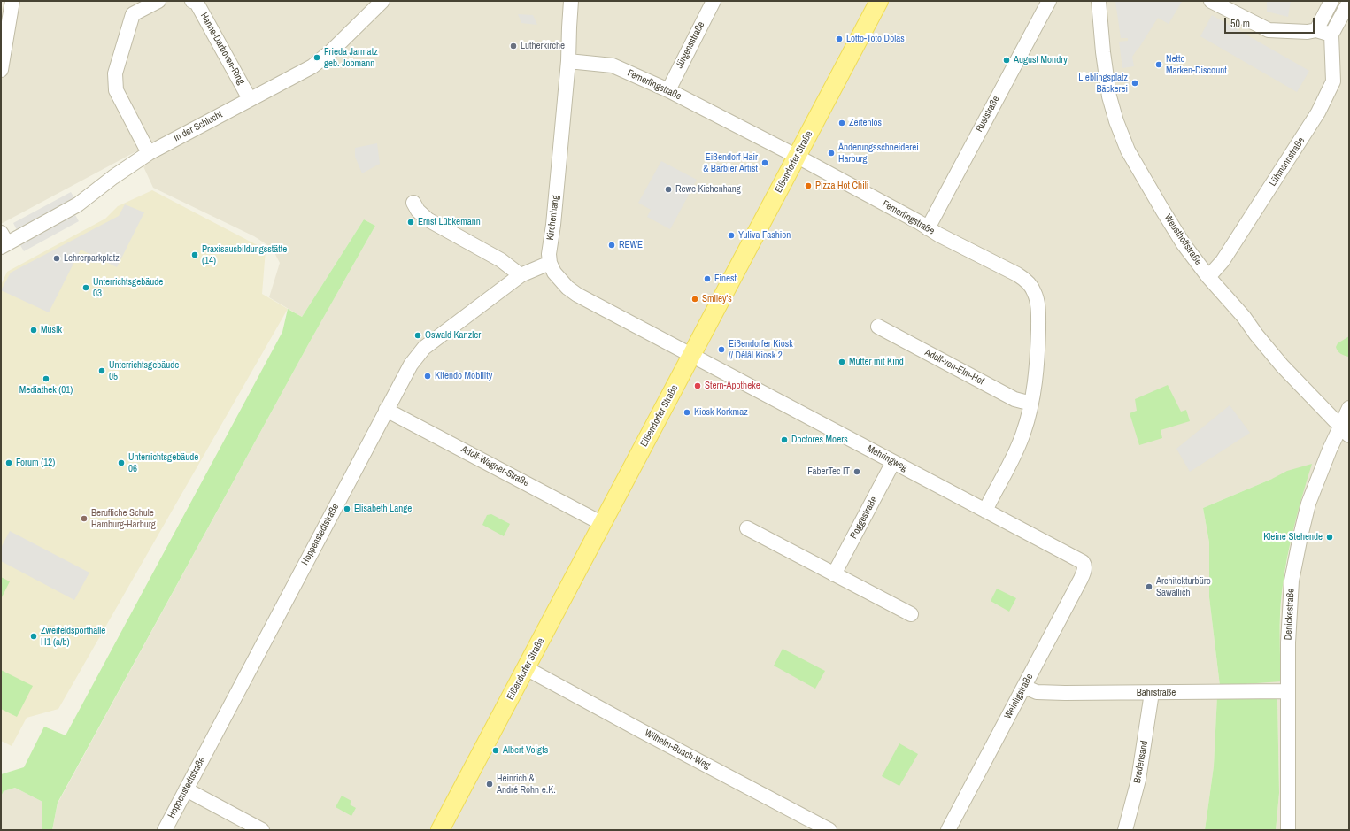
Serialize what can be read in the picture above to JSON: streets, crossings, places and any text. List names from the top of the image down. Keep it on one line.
{"streets":{"main road":["Eißendorfer Straße"],"street":["Jürgensstraße","Hanne-Darboven-Ring","Femerlingstraße","Ruststraße","In der Schlucht","Lühmannstraße","Kirchenhang","Weusthoffstraße","Adolf-von-Elm-Hof","Mehringweg","Adolf-Wagner-Straße","Roggestraße","Hoppenstedtstraße","Denickestraße","Bahrstraße","Weinligstraße","Wilhelm-Busch-Weg","Bredensand"]},"crossings":[["Jürgensstraße","Femerlingstraße"],["Hanne-Darboven-Ring","In der Schlucht"],["Femerlingstraße","Ruststraße"],["Femerlingstraße","Eißendorfer Straße"],["Femerlingstraße","Kirchenhang"],["Femerlingstraße","Adolf-von-Elm-Hof"],["Femerlingstraße","Mehringweg"],["Eißendorfer Straße","Kirchenhang"],["Eißendorfer Straße","Mehringweg"],["Eißendorfer Straße","Adolf-Wagner-Straße"],["Eißendorfer Straße","Wilhelm-Busch-Weg"],["Lühmannstraße","Weusthoffstraße"],["Kirchenhang","Mehringweg"],["Kirchenhang","Hoppenstedtstraße"],["Weusthoffstraße","Denickestraße"],["Mehringweg","Roggestraße"],["Mehringweg","Weinligstraße"],["Adolf-Wagner-Straße","Hoppenstedtstraße"],["Denickestraße","Bahrstraße"],["Bahrstraße","Weinligstraße"],["Bahrstraße","Bredensand"]],"places":["Lotto-Toto Dolas","Lutherkirche","Frieda Jarmatz geb. Jobmann","August Mondry","Netto Marken-Discount","Lieblingsplatz Bäckerei","Zeitenlos","Änderungsschneiderei Harburg","Eißendorf Hair & Barbier Artist","Pizza Hot Chili","Rewe Kichenhang","Ernst Lübkemann","Yuliva Fashion","REWE","Praxisausbildungsstätte (14)","Lehrerparkplatz","Finest","Unterrichtsgebäude 03","Smiley's","Musik","Oswald Kanzler","Eißendorfer Kiosk // Dêlâl Kiosk 2","Mutter mit Kind","Unterrichtsgebäude 05","Kitendo Mobility","Mediathek (01)","Stern-Apotheke","Kiosk Korkmaz","Doctores Moers","Forum (12)","Unterrichtsgebäude 06","FaberTec IT","Elisabeth Lange","Berufliche Schule Hamburg-Harburg","Kleine Stehende","Architekturbüro Sawallich","Zweifeldsporthalle H1 (a/b)","Albert Voigts","Heinrich & André Rohn e.K."],"scale_bar":"50 m"}
